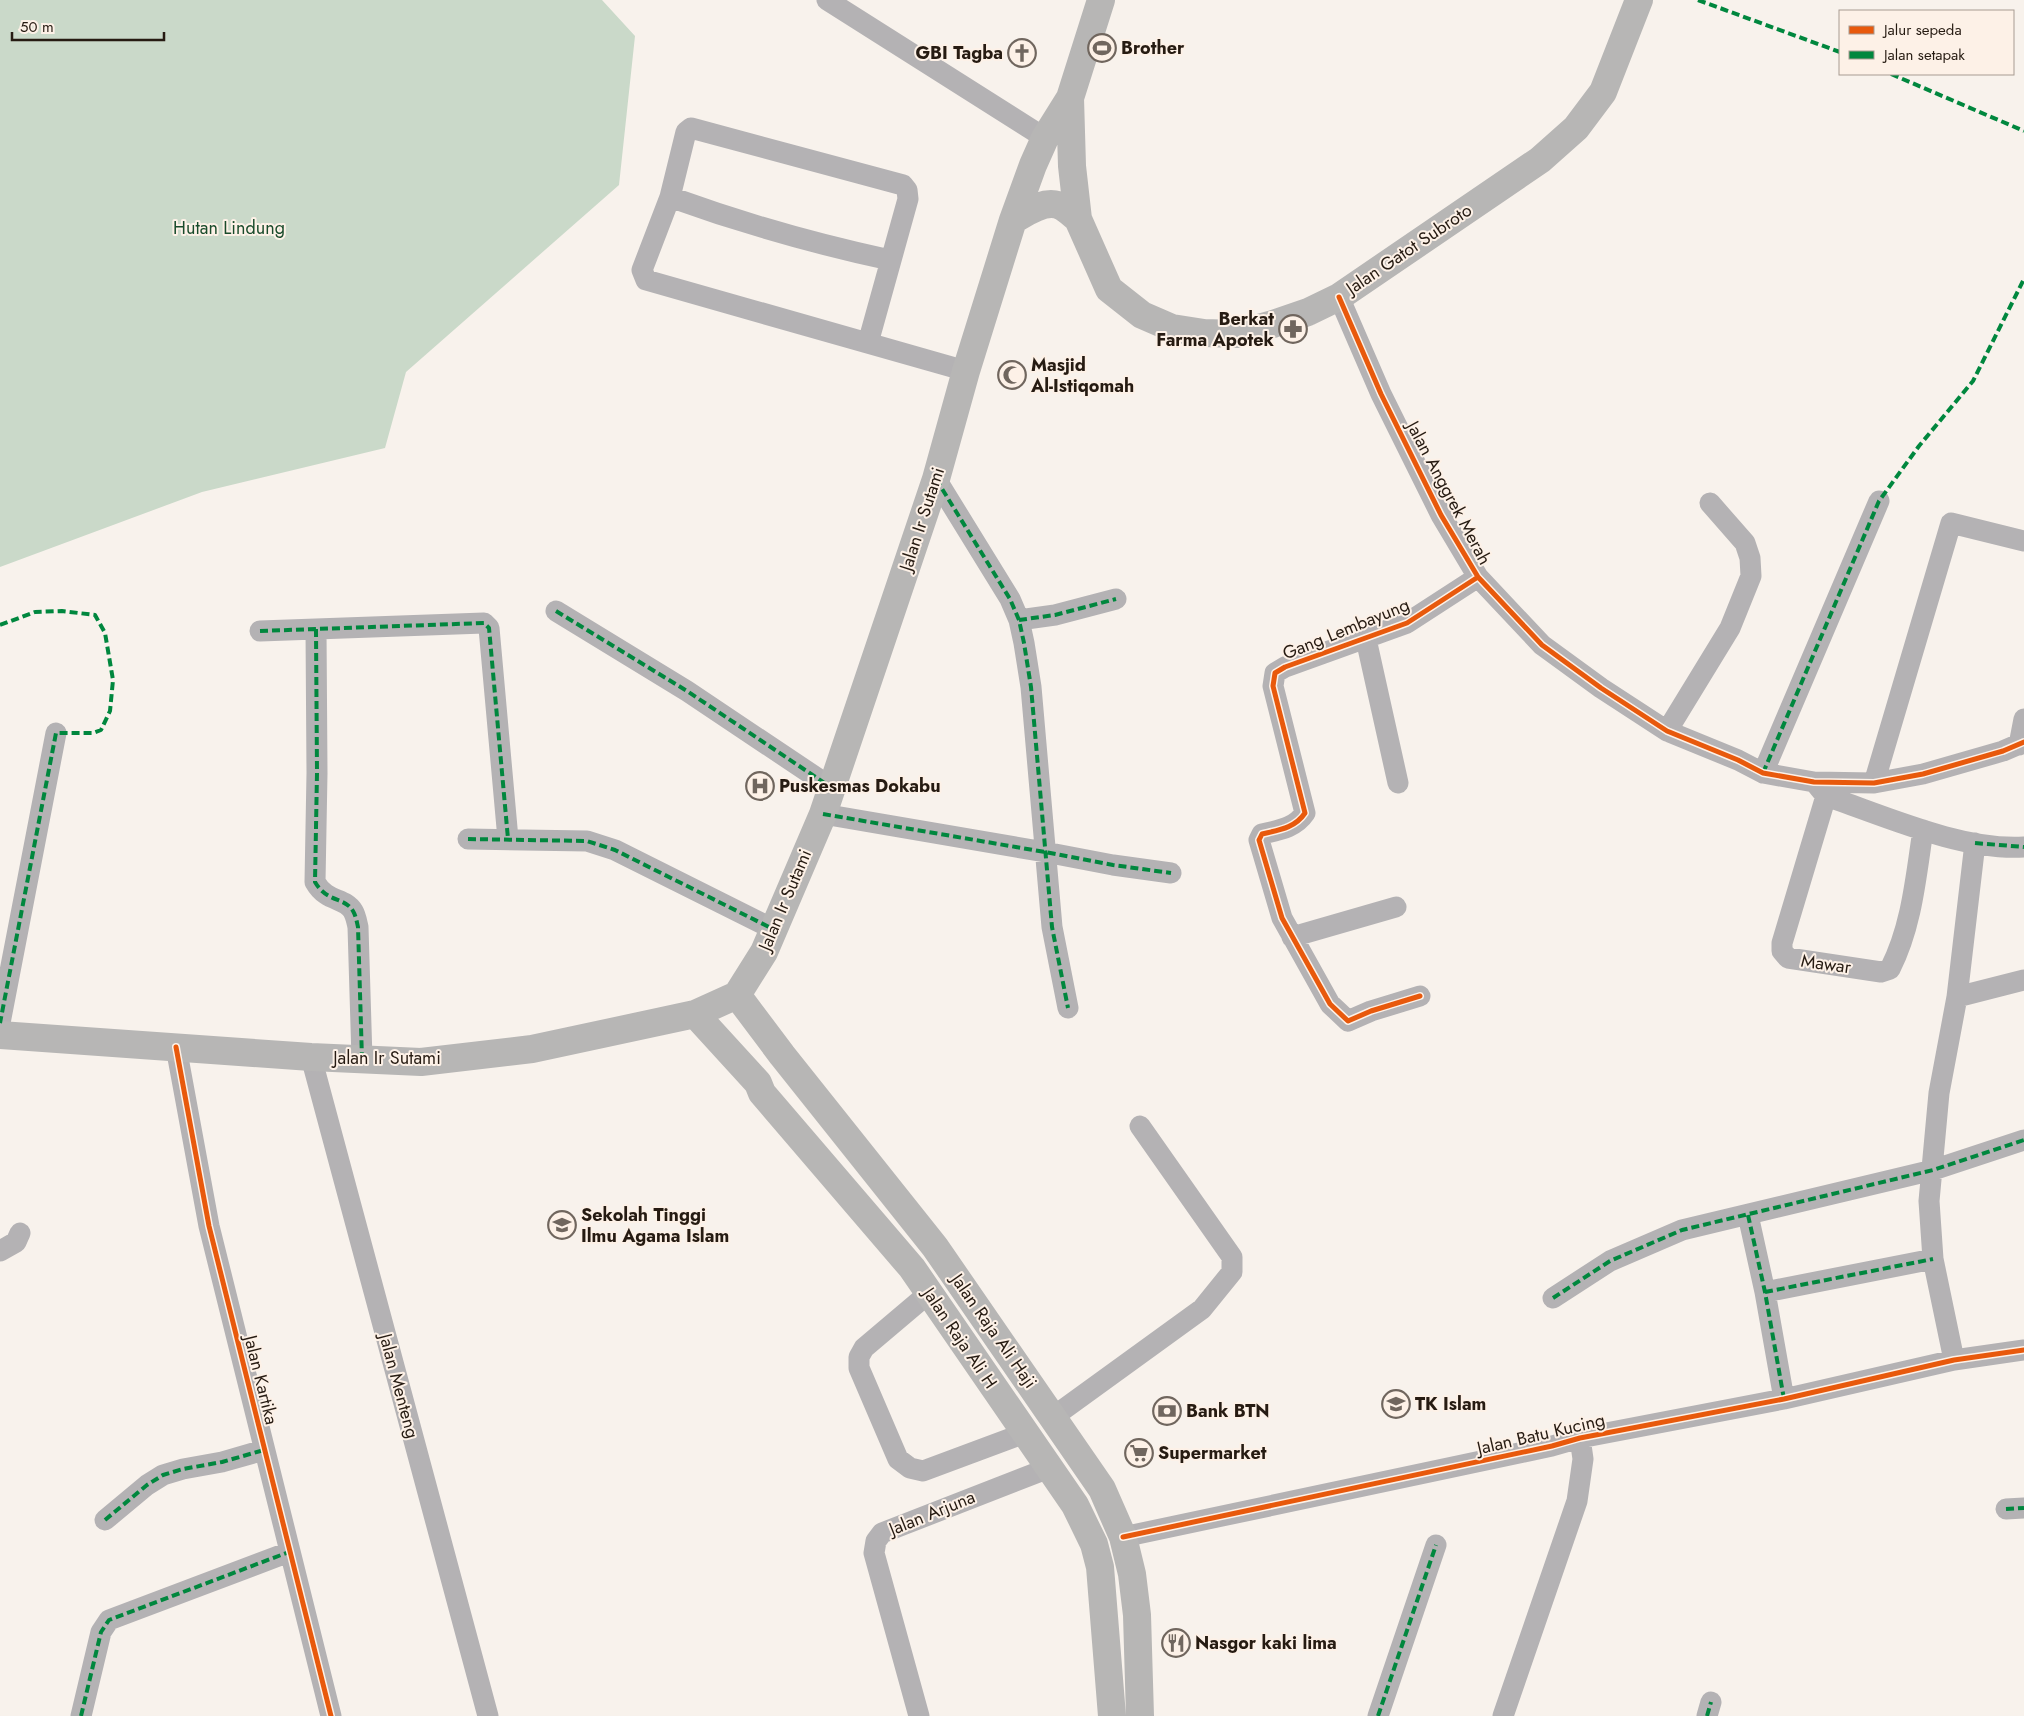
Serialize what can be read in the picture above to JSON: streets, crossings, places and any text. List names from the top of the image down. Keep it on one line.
{"streets":{"main road":["Jalan Gatot Subroto","Jalan Ir Sutami","Jalan Raja Ali Haji","Jalan Raja Ali H"],"street":["Jalan Anggrek Merah","Gang Lembayung","Mawar","Jalan Kartika","Jalan Menteng","Jalan Batu Kucing","Jalan Arjuna"]},"crossings":[["Jalan Gatot Subroto","Jalan Anggrek Merah"],["Jalan Gatot Subroto","Jalan Ir Sutami"],["Jalan Anggrek Merah","Gang Lembayung"],["Jalan Anggrek Merah","Mawar"],["Jalan Ir Sutami","Jalan Raja Ali Haji"],["Jalan Ir Sutami","Jalan Raja Ali H"],["Jalan Ir Sutami","Jalan Kartika"],["Jalan Ir Sutami","Jalan Menteng"],["Jalan Raja Ali Haji","Jalan Batu Kucing"],["Jalan Raja Ali H","Jalan Arjuna"]],"parks":["Hutan Lindung"],"places":{"sports":["Brother"],"church":["GBI Tagba"],"pharmacy":["Berkat Farma Apotek"],"mosque":["Masjid Al-Istiqomah"],"hospital":["Puskesmas Dokabu"],"school or university":["Sekolah Tinggi Ilmu Agama Islam","TK Islam"],"bank":["Bank BTN"],"supermarket":["Supermarket"],"restaurant":["Nasgor kaki lima"]},"legend":["Jalur sepeda","Jalan setapak"],"scale_bar":"50 m"}
